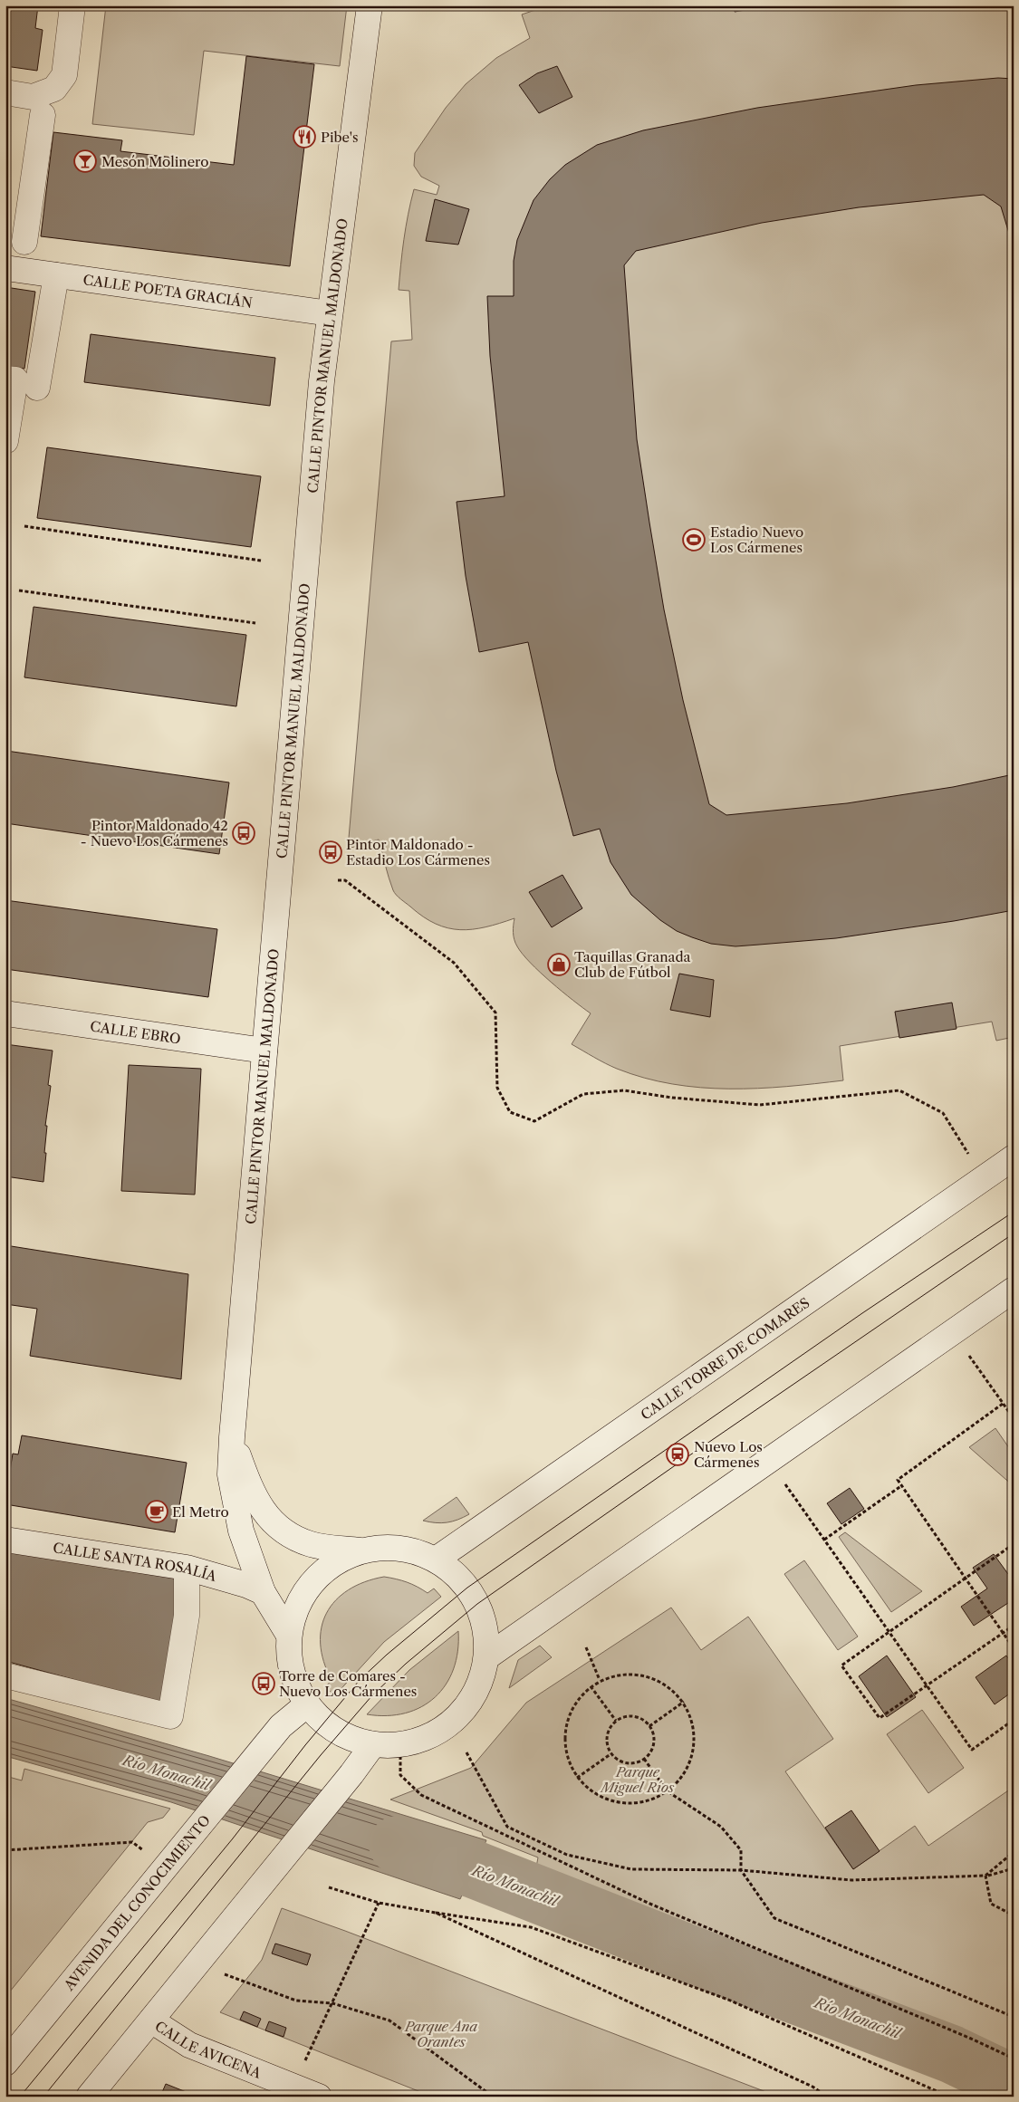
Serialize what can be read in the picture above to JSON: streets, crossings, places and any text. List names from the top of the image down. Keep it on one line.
{"streets":{"main road":["CALLE POETA GRACIÁN","CALLE PINTOR MANUEL MALDONADO","CALLE EBRO","CALLE TORRE DE COMARES","CALLE SANTA ROSALÍA","AVENIDA DEL CONOCIMIENTO","CALLE AVICENA"]},"crossings":[["CALLE POETA GRACIÁN","CALLE PINTOR MANUEL MALDONADO"],["CALLE PINTOR MANUEL MALDONADO","CALLE EBRO"],["CALLE PINTOR MANUEL MALDONADO","CALLE SANTA ROSALÍA"]],"water":["Río Monachil"],"parks":["Parque Miguel Ríos","Parque Ana Orantes"],"places":{"restaurant":["Pibe's"],"bar":["Mesón Molinero"],"sports":["Estadio Nuevo Los Cármenes"],"bus stop":["Pintor Maldonado 42 - Nuevo Los Cármenes","Pintor Maldonado - Estadio Los Cármenes","Torre de Comares - Nuevo Los Cármenes"],"shop":["Taquillas Granada Club de Fútbol"],"station":["Nuevo Los Cármenes"],"cafe":["El Metro"]}}
